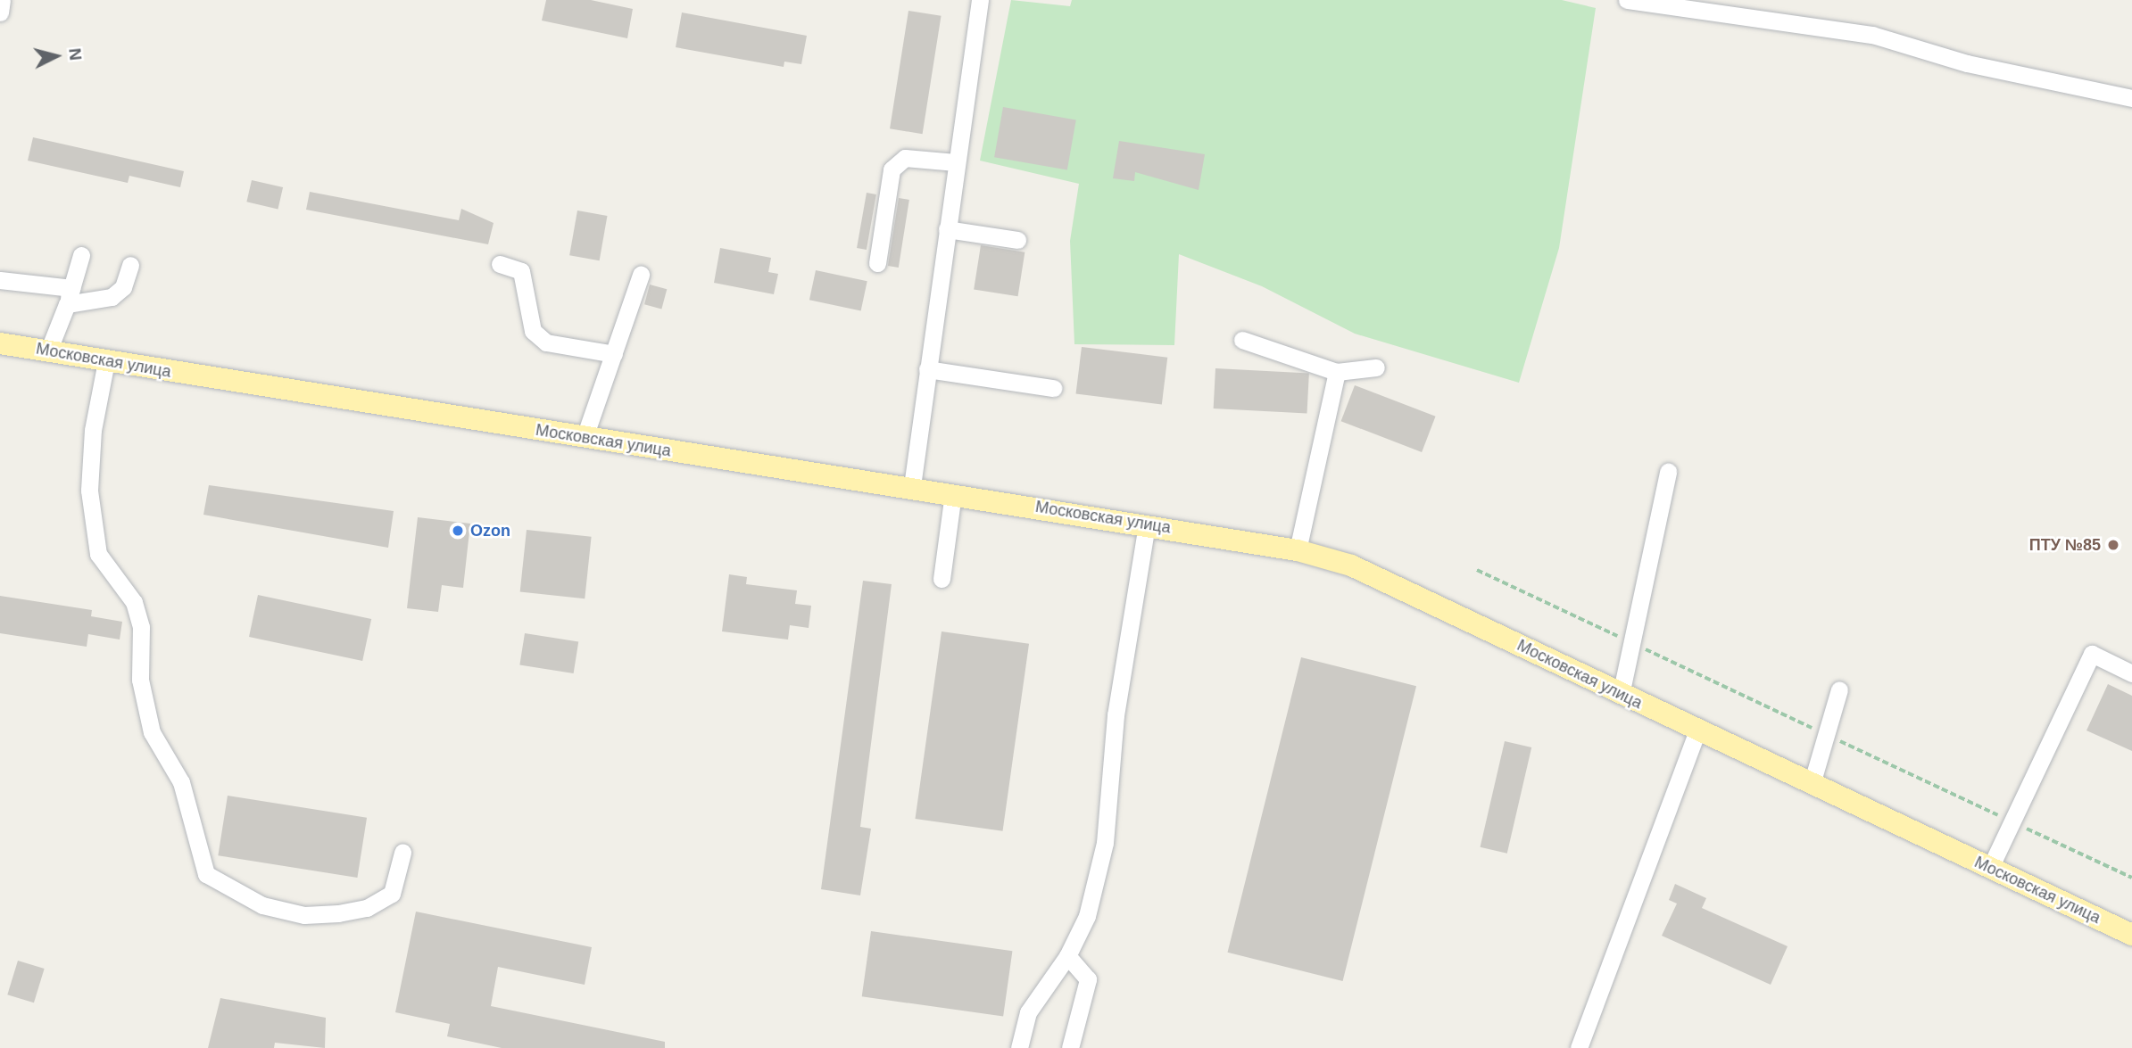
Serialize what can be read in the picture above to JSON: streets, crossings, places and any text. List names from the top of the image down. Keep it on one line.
{"streets":{"main road":["Московская улица"]},"places":["Ozon","ПТУ №85"],"north":"right"}
